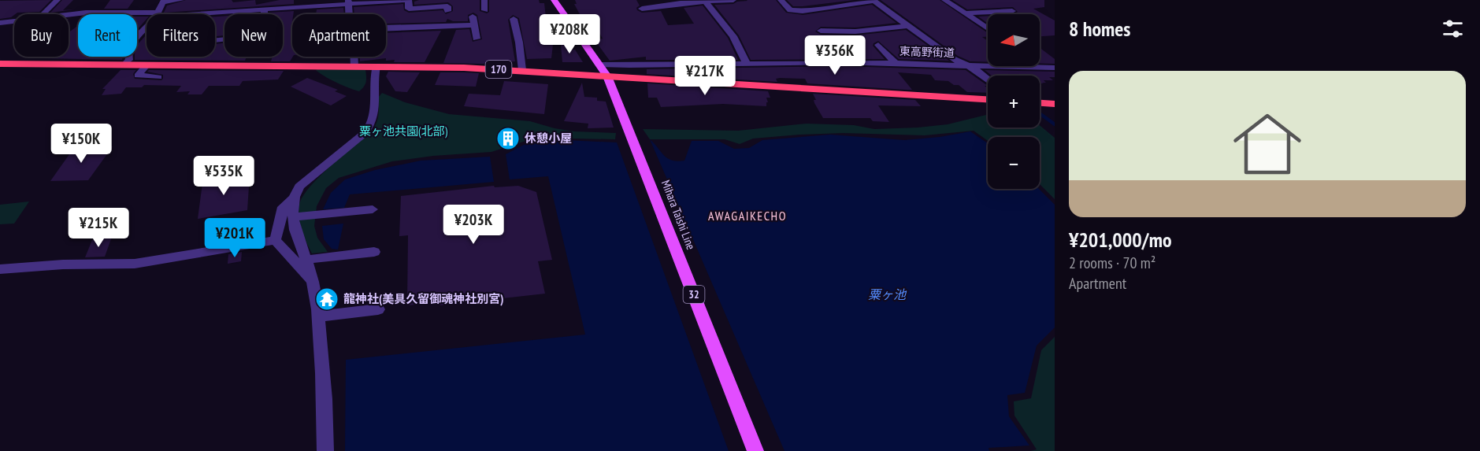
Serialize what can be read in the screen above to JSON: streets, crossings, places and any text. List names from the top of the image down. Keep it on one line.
{"streets":{"highway":["170"],"main road":["Mihara Taishi Line","32"],"street":["東高野街道"]},"crossings":[["東高野街道","Mihara Taishi Line"],["170","Mihara Taishi Line"]],"districts":["AWAGAIKECHO"],"water":["粟ヶ池"],"parks":["粟ヶ池共園(北部)"],"places":{"building":["休憩小屋"],"temple":["龍神社(美具久留御魂神社別宮)"]},"north":"left","page":{"heading":"8 homes","map_buttons":["+","−"],"price":["¥208K","¥356K","¥217K","¥150K","¥535K","¥203K","¥215K","¥201K"],"chip":["Buy","Rent","Filters","New","Apartment"],"list":[{"name":"¥201,000/mo","note":"2 rooms · 70 m² · Apartment"}]}}
